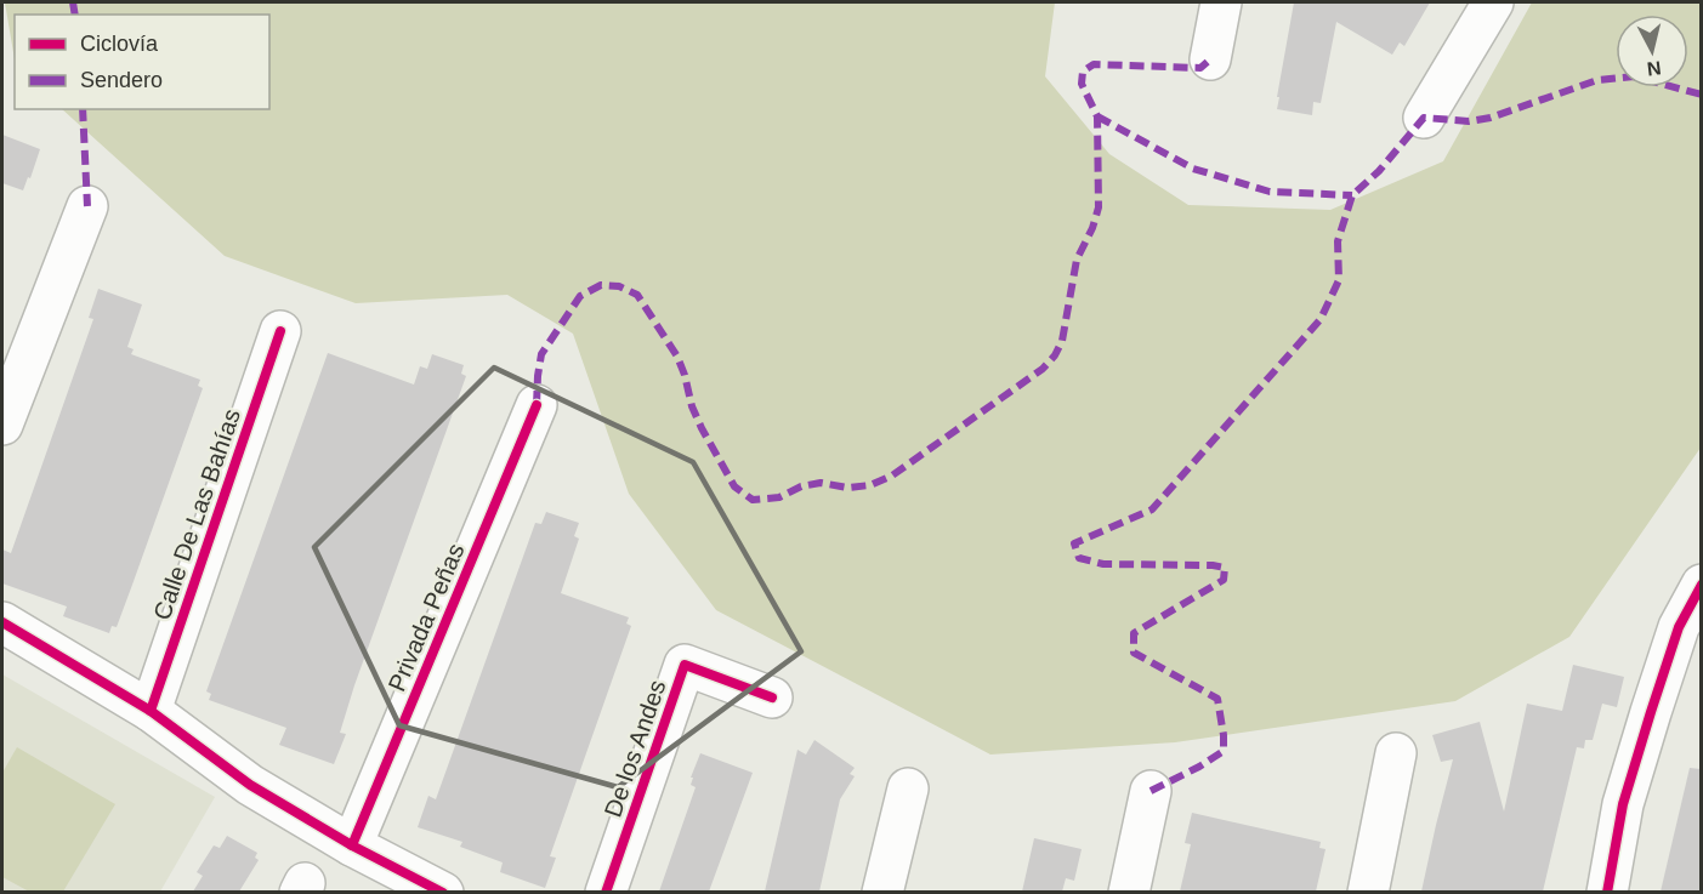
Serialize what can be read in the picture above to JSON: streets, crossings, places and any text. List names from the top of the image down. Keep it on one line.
{"streets":{"street":["Calle De Las Bahías","Privada Peñas","De los Andes"]},"legend":["Ciclovía","Sendero"],"north":"bottom"}
